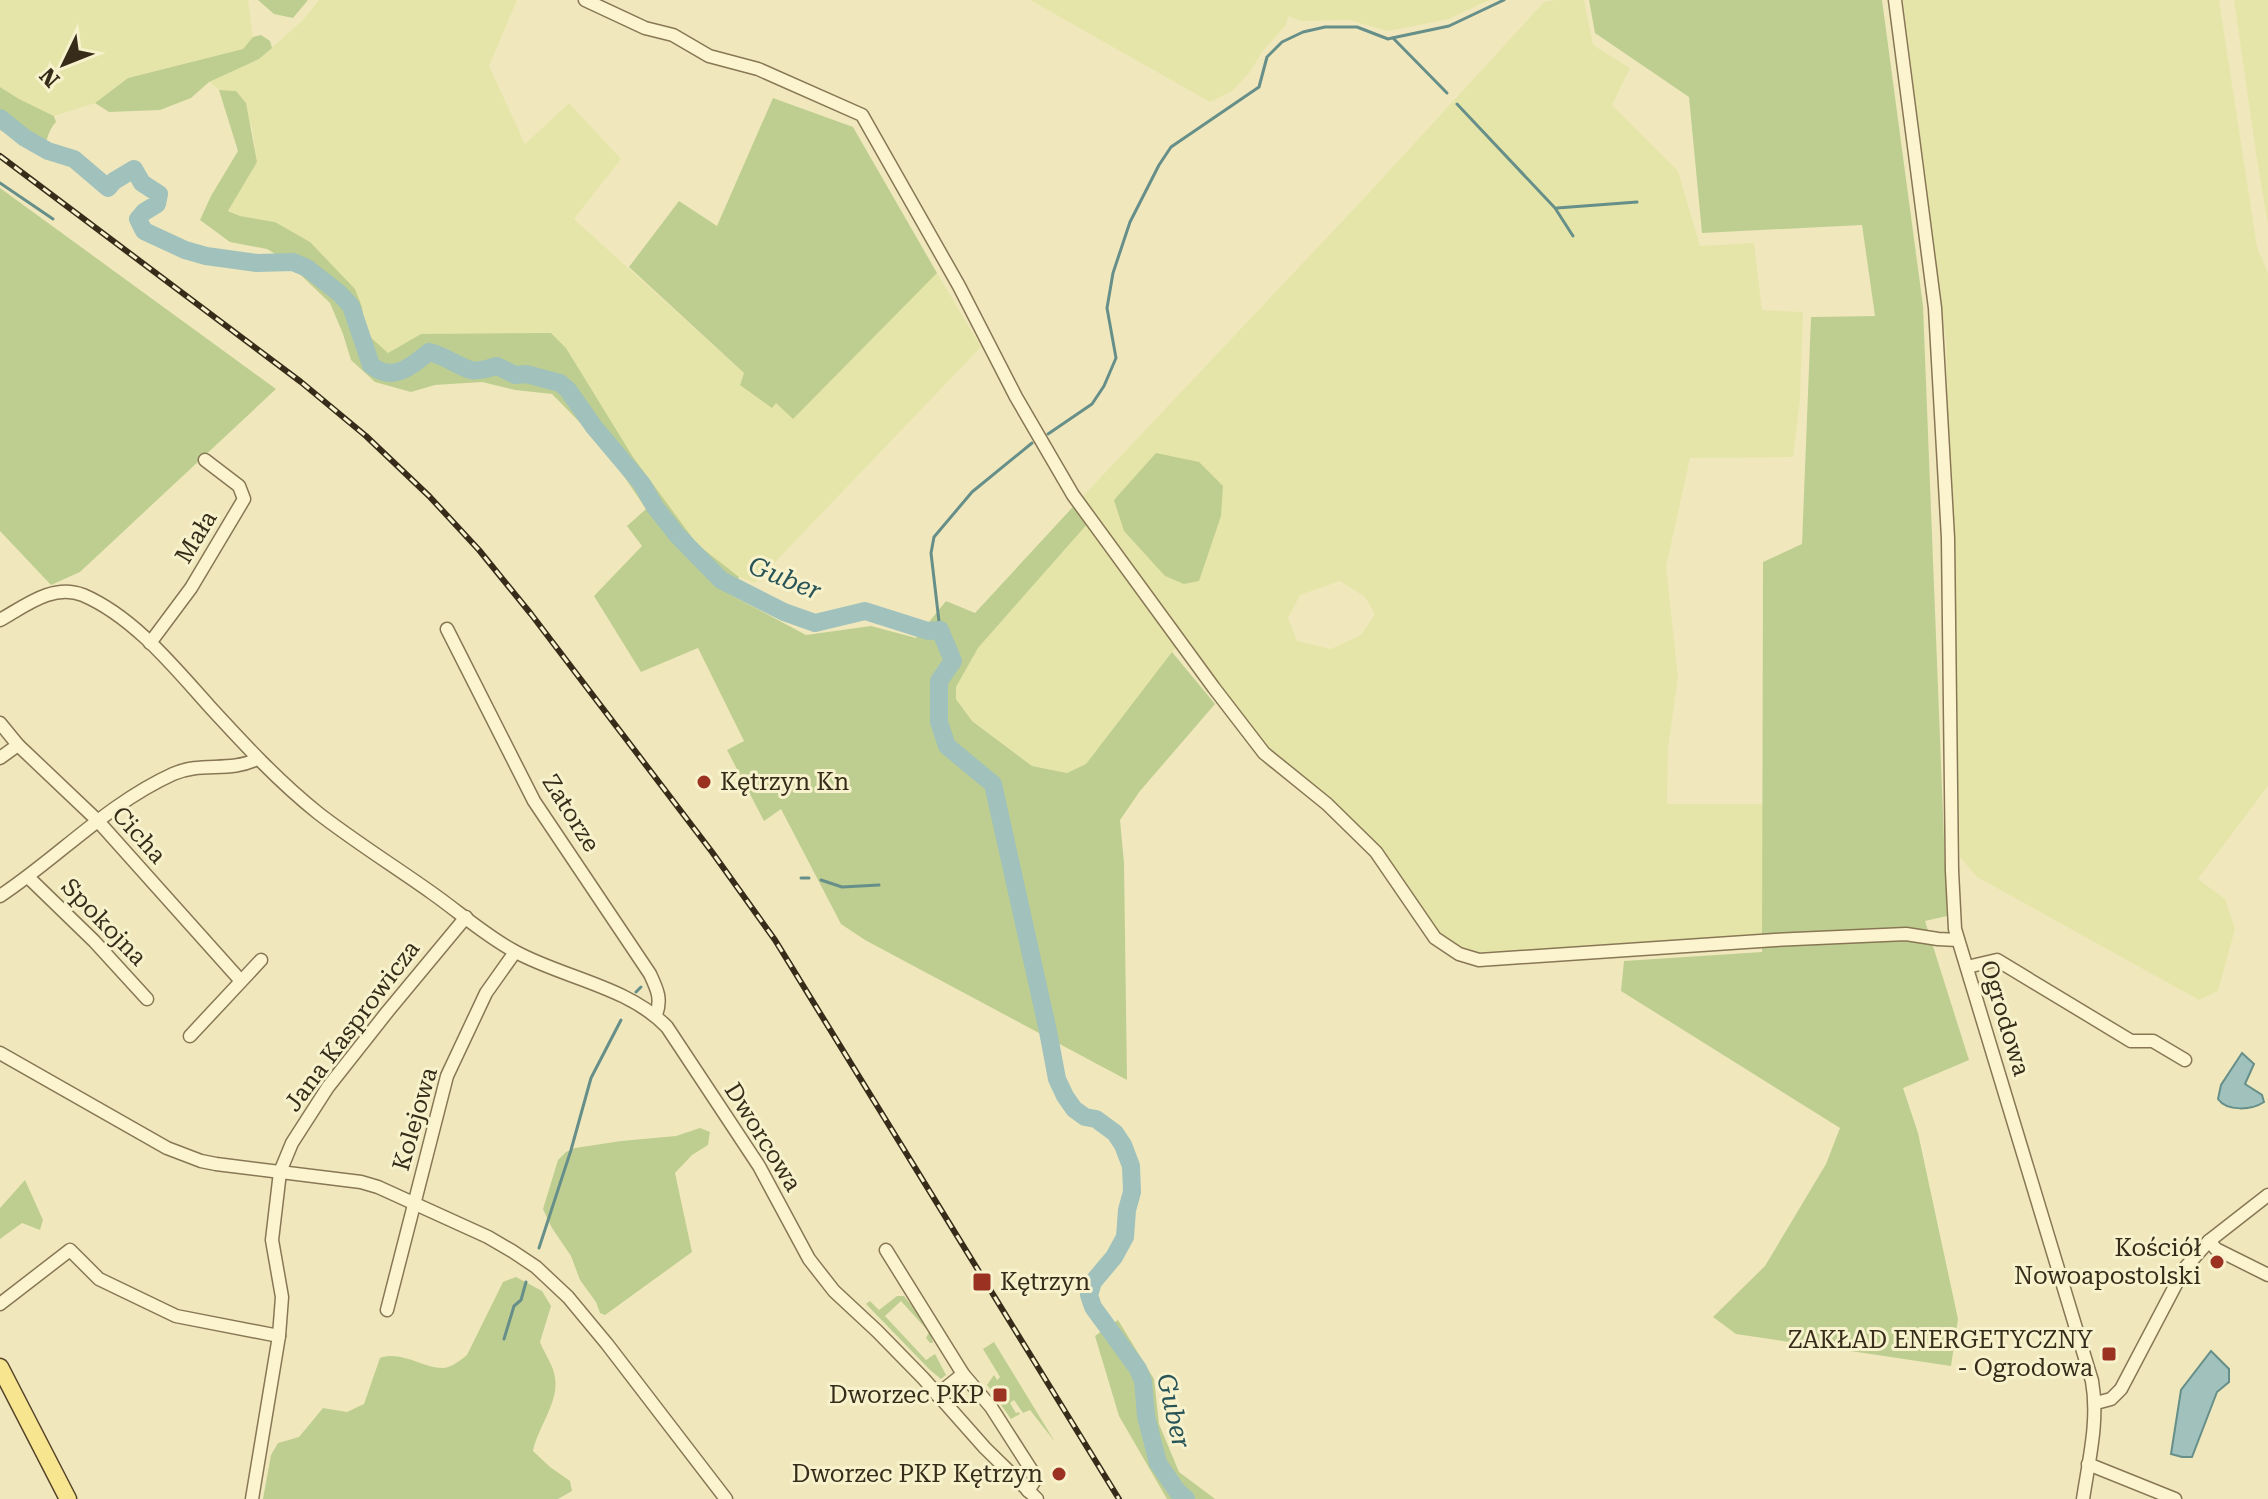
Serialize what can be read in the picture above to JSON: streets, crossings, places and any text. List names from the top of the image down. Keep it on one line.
{"streets":{"street":["Mała","Zatorze","Cicha","Spokojna","Ogrodowa","Jana Kasprowicza","Kolejowa","Dworcowa"]},"crossings":[["Mała","Dworcowa"],["Zatorze","Dworcowa"],["Jana Kasprowicza","Dworcowa"],["Kolejowa","Dworcowa"]],"water":["Guber"],"places":{"other":["Kętrzyn Kn","Kościół Nowoapostolski","Dworzec PKP Kętrzyn"],"transit":["Kętrzyn","ZAKŁAD ENERGETYCZNY - Ogrodowa","Dworzec PKP"]},"north":"bottom left"}
